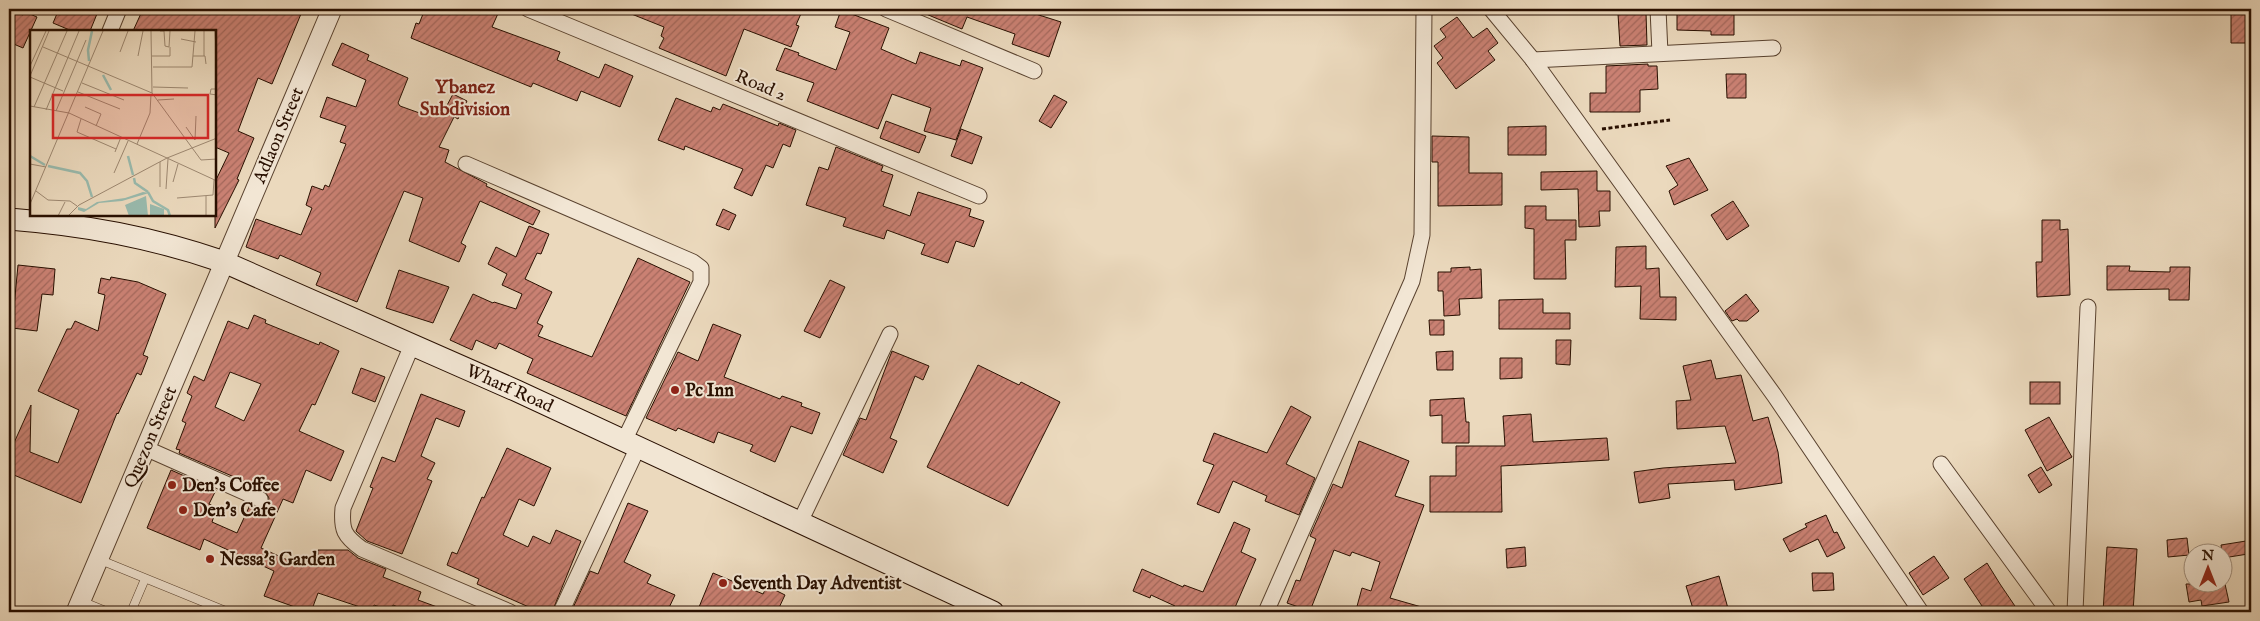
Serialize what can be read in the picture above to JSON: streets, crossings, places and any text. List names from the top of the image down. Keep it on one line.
{"streets":{"main road":["Wharf Road"],"street":["Road 2","Adlaon Street","Quezon Street"]},"crossings":[["Adlaon Street","Wharf Road"],["Adlaon Street","Quezon Street"],["Wharf Road","Quezon Street"]],"districts":["Ybanez Subdivision"],"places":["Pc Inn","Den's Coffee","Den's Cafe","Nessa's Garden","Seventh Day Adventist"],"north":"top"}
